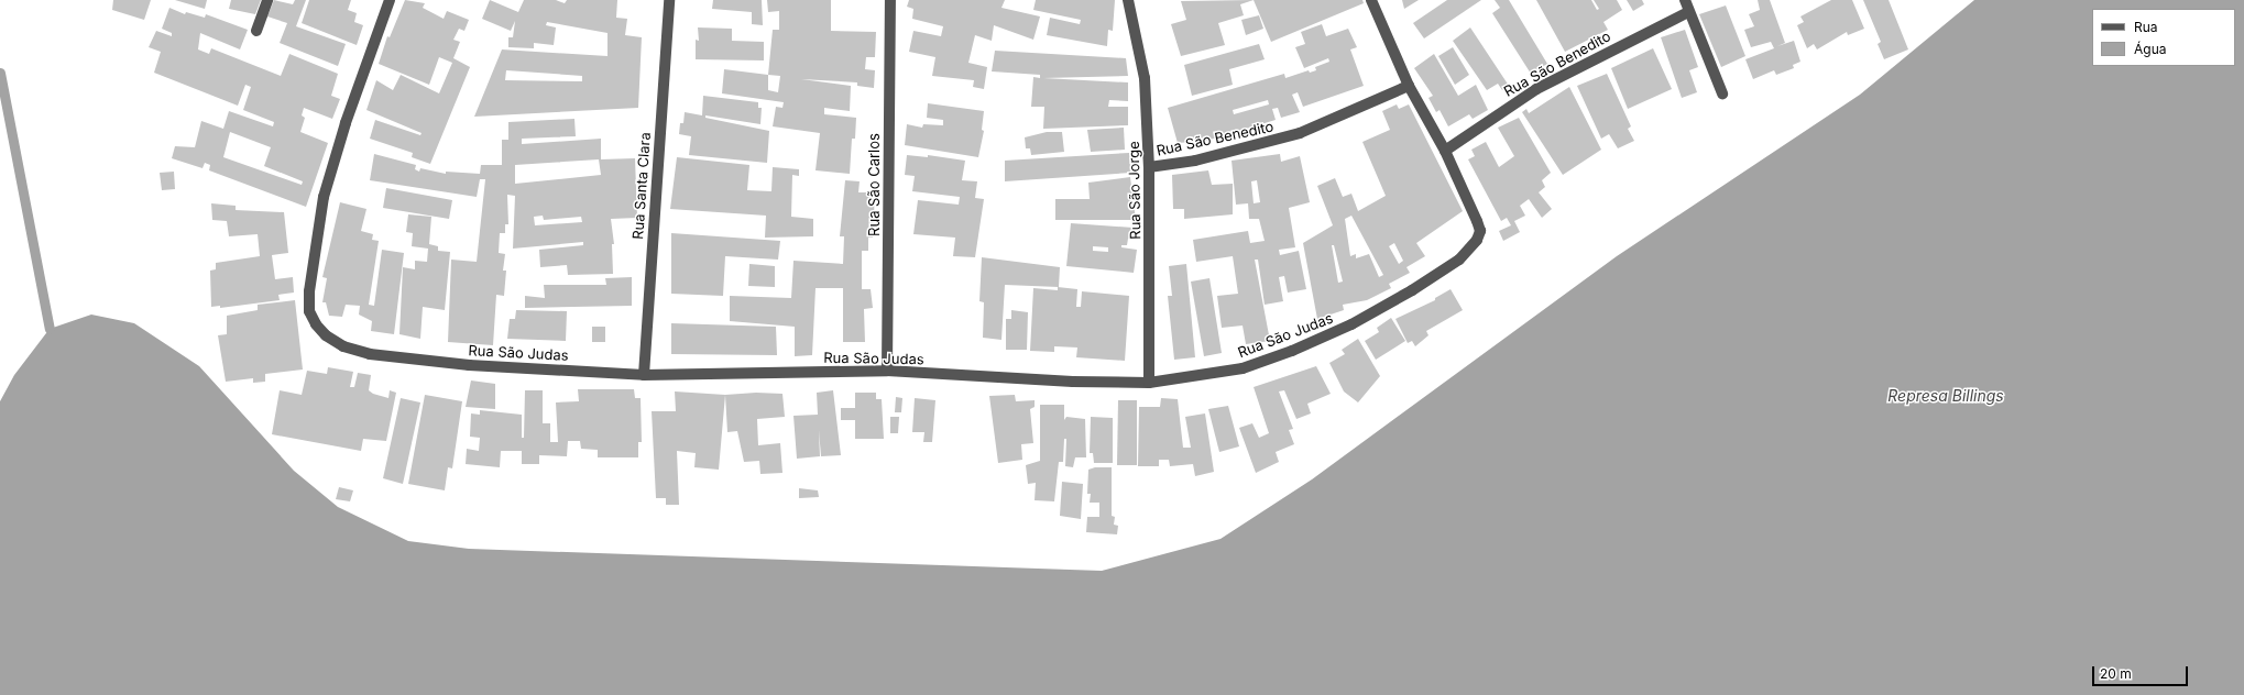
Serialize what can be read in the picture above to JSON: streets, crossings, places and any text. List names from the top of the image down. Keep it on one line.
{"streets":{"street":["Rua São Benedito","Rua São Carlos","Rua Santa Clara","Rua São Jorge","Rua São Judas"]},"crossings":[["Rua São Benedito","Rua São Jorge"],["Rua São Benedito","Rua São Judas"],["Rua São Carlos","Rua São Judas"],["Rua Santa Clara","Rua São Judas"],["Rua São Jorge","Rua São Judas"]],"water":["Represa Billings"],"legend":["Rua","Água"],"scale_bar":"20 m"}
